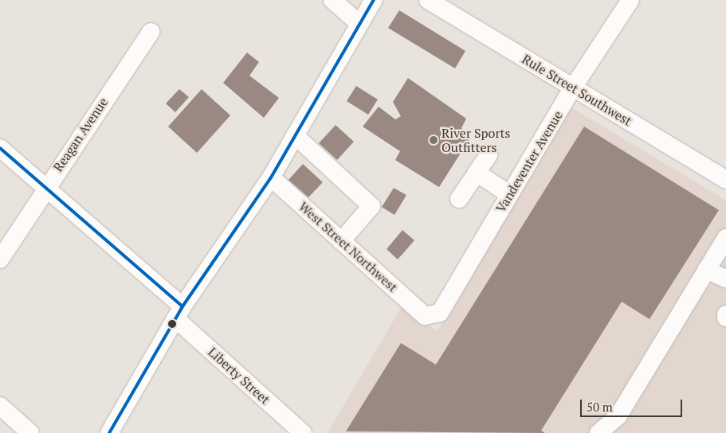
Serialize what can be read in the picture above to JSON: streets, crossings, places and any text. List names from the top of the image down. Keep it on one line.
{"streets":{"street":["Rule Street Southwest","Reagan Avenue","Vandeventer Avenue","West Street Northwest","Liberty Street"]},"crossings":[["Rule Street Southwest","Vandeventer Avenue"],["Reagan Avenue","Liberty Street"],["Vandeventer Avenue","West Street Northwest"]],"places":["River Sports Outfitters"],"scale_bar":"50 m"}
